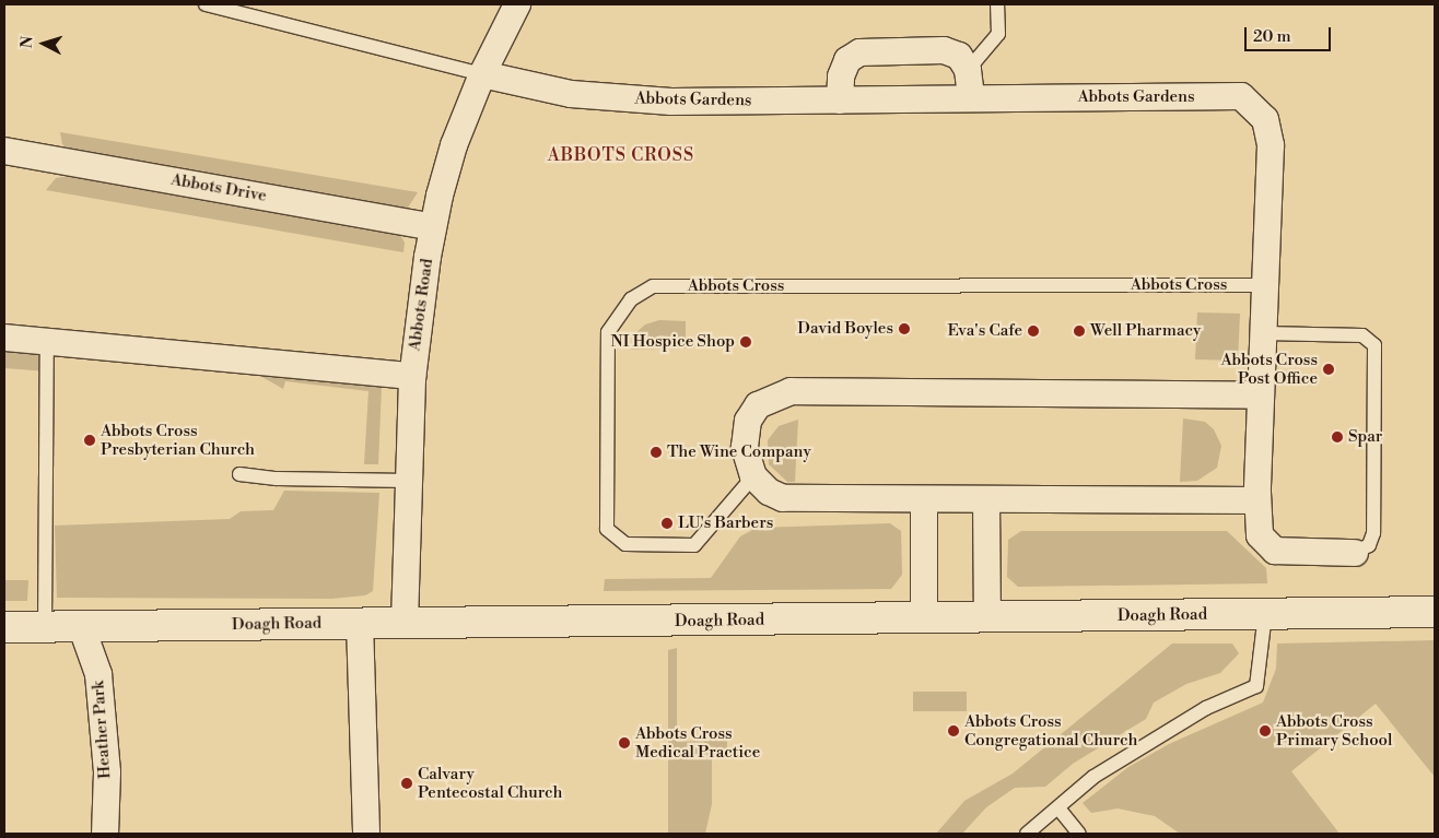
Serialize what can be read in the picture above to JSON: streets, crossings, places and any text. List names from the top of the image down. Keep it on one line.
{"streets":{"main road":["Doagh Road"],"street":["Abbots Gardens","Abbots Drive","Abbots Road","Heather Park"],"lane":["Abbots Cross"]},"crossings":[["Abbots Gardens","Abbots Cross"],["Abbots Gardens","Abbots Road"],["Abbots Drive","Abbots Road"],["Abbots Road","Doagh Road"],["Doagh Road","Heather Park"]],"districts":["ABBOTS CROSS"],"places":["David Boyles","Eva's Cafe","Well Pharmacy","NI Hospice Shop","Abbots Cross Post Office","Spar","Abbots Cross Presbyterian Church","The Wine Company","LU's Barbers","Abbots Cross Congregational Church","Abbots Cross Primary School","Abbots Cross Medical Practice","Calvary Pentecostal Church"],"scale_bar":"20 m","north":"left"}
